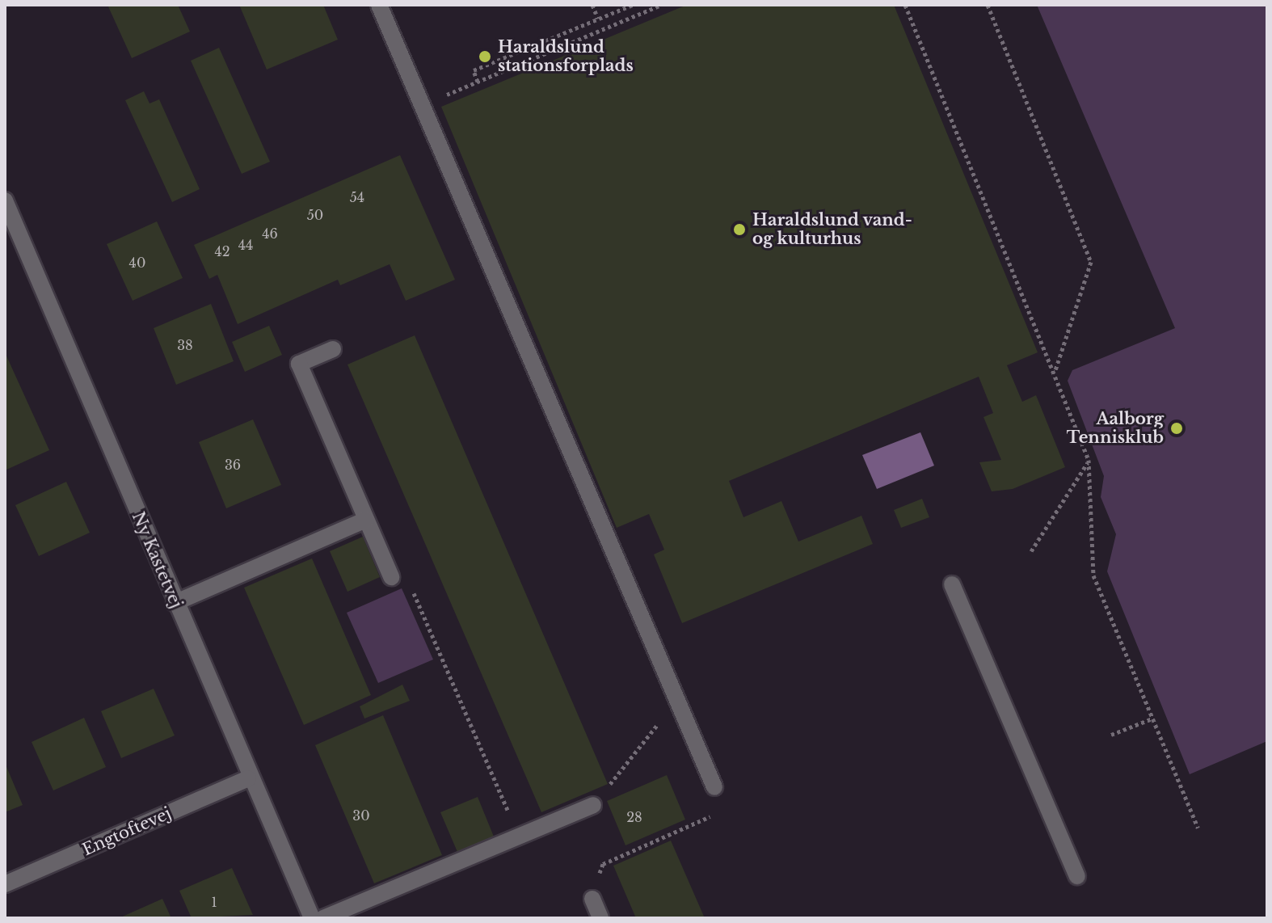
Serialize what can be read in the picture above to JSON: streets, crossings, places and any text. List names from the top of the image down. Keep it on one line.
{"streets":{"street":["Ny Kastetvej","Engtoftevej"]},"crossings":[["Ny Kastetvej","Engtoftevej"]],"places":["Haraldslund stationsforplads","Haraldslund vand- og kulturhus","Aalborg Tennisklub"],"house_numbers":["54","50","46","44","42","40","38","36","30","28","1"]}
